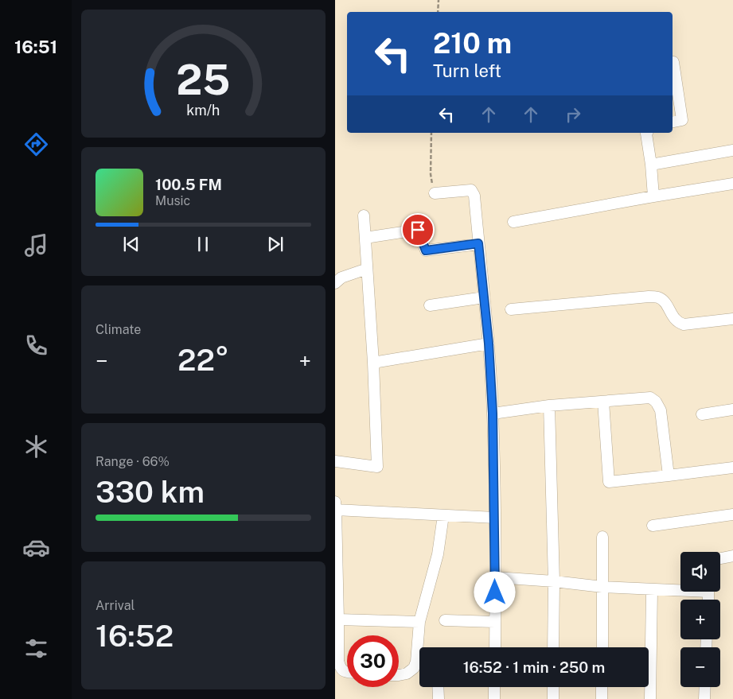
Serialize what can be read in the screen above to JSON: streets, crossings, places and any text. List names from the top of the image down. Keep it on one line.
{"page":{"tabs":"16:51","turn":["210 m","Turn left"],"song":["100.5 FM","Music"],"tile":["Climate",["Range · 66%","330 km"],["Arrival","16:52"]],"heat":["−","22°","+"],"map_buttons":["+","−"],"limit":"30","trip":"16:52 · 1 min · 250 m","gauge":["25","km/h"]}}
